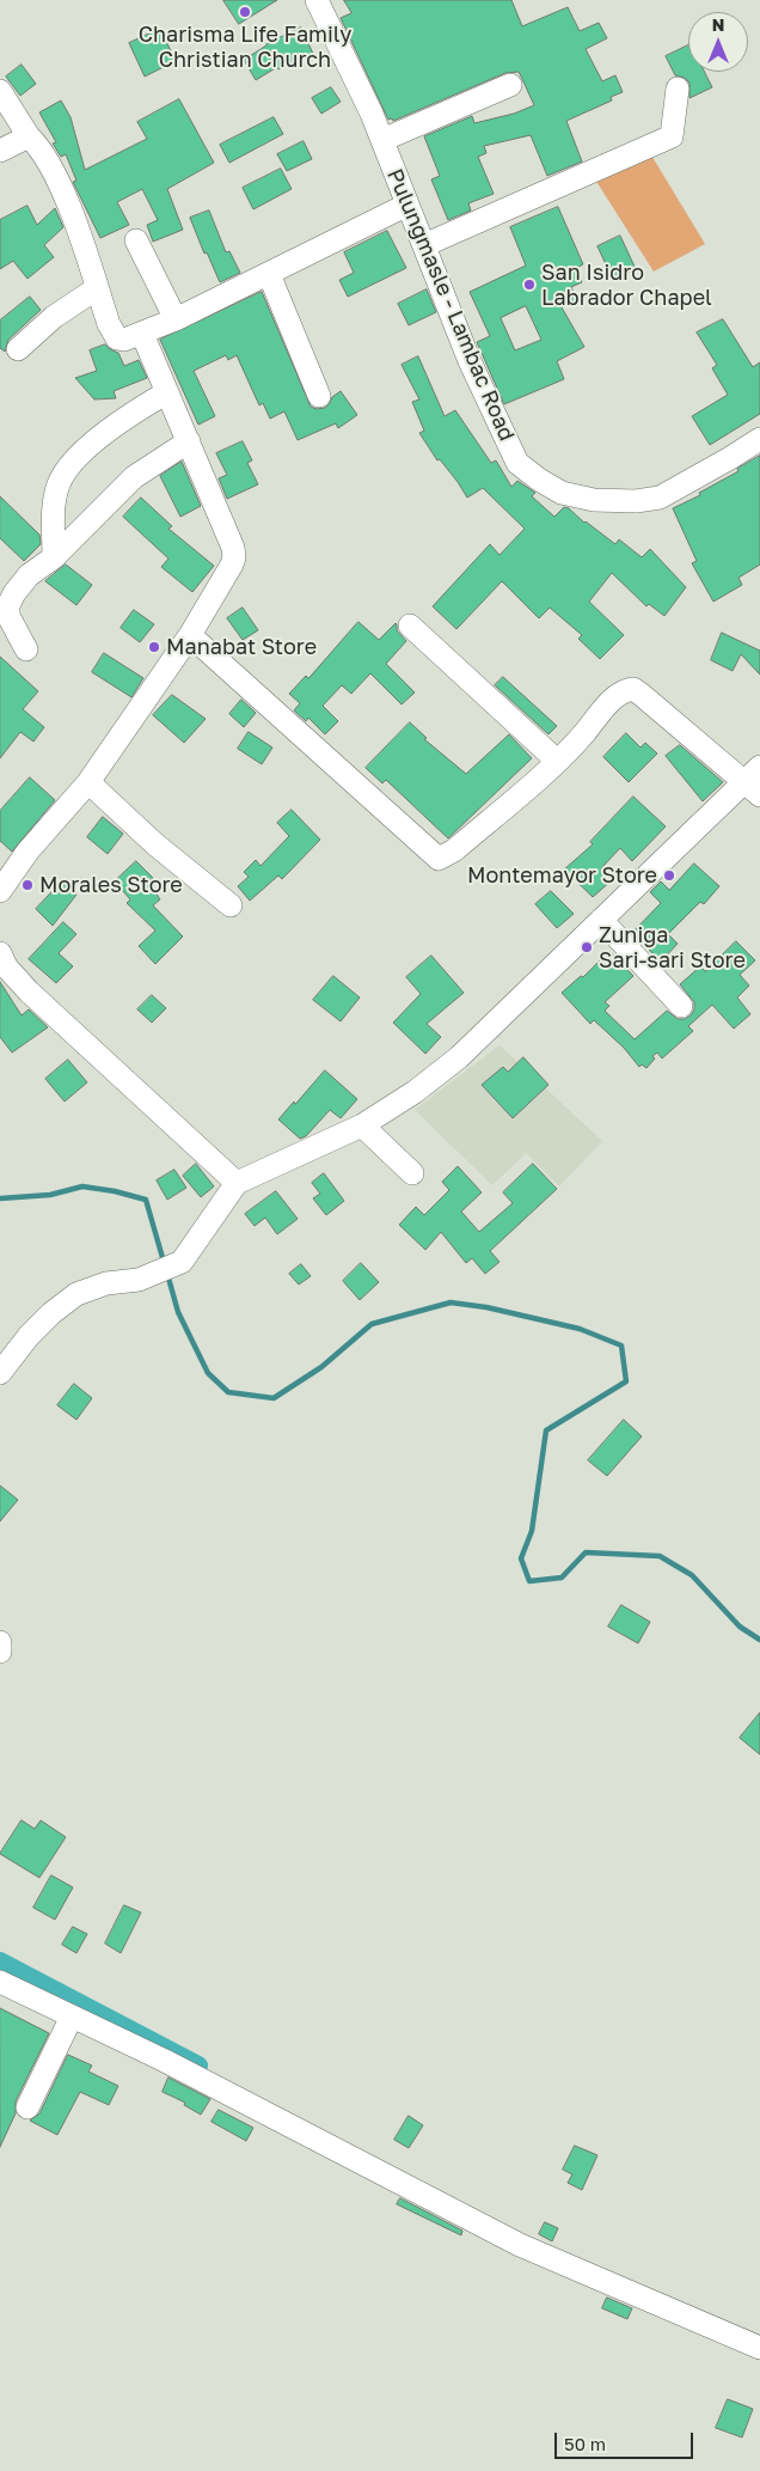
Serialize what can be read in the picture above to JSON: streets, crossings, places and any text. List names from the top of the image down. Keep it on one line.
{"streets":{"street":["Pulungmasle - Lambac Road"]},"places":["Charisma Life Family Christian Church","San Isidro Labrador Chapel","Manabat Store","Montemayor Store","Morales Store","Zuniga Sari-sari Store"],"scale_bar":"50 m","north":"top"}
